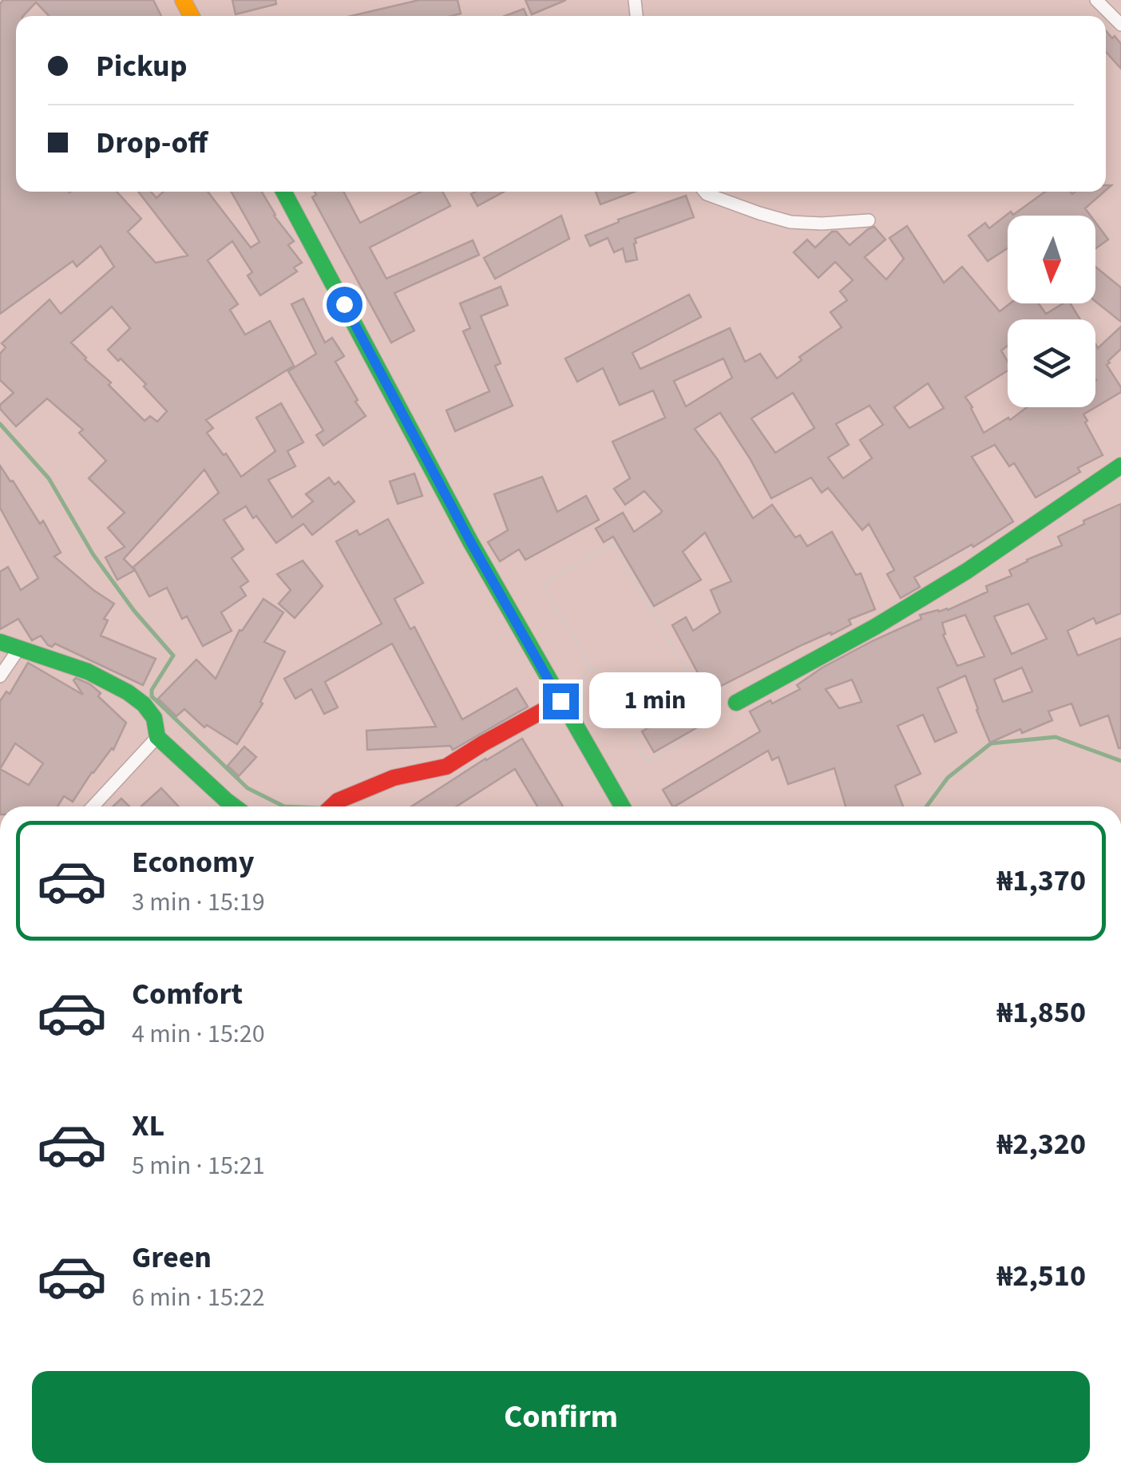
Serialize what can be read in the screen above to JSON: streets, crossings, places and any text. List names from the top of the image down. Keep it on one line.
{"north":"bottom","page":{"banner":["Pickup","Drop-off"],"bubble":"1 min","list":[{"name":"Economy","note":"3 min · 15:19","value":"₦1,370"},{"name":"Comfort","note":"4 min · 15:20","value":"₦1,850"},{"name":"XL","note":"5 min · 15:21","value":"₦2,320"},{"name":"Green","note":"6 min · 15:22","value":"₦2,510"}],"buttons":"Confirm"}}
